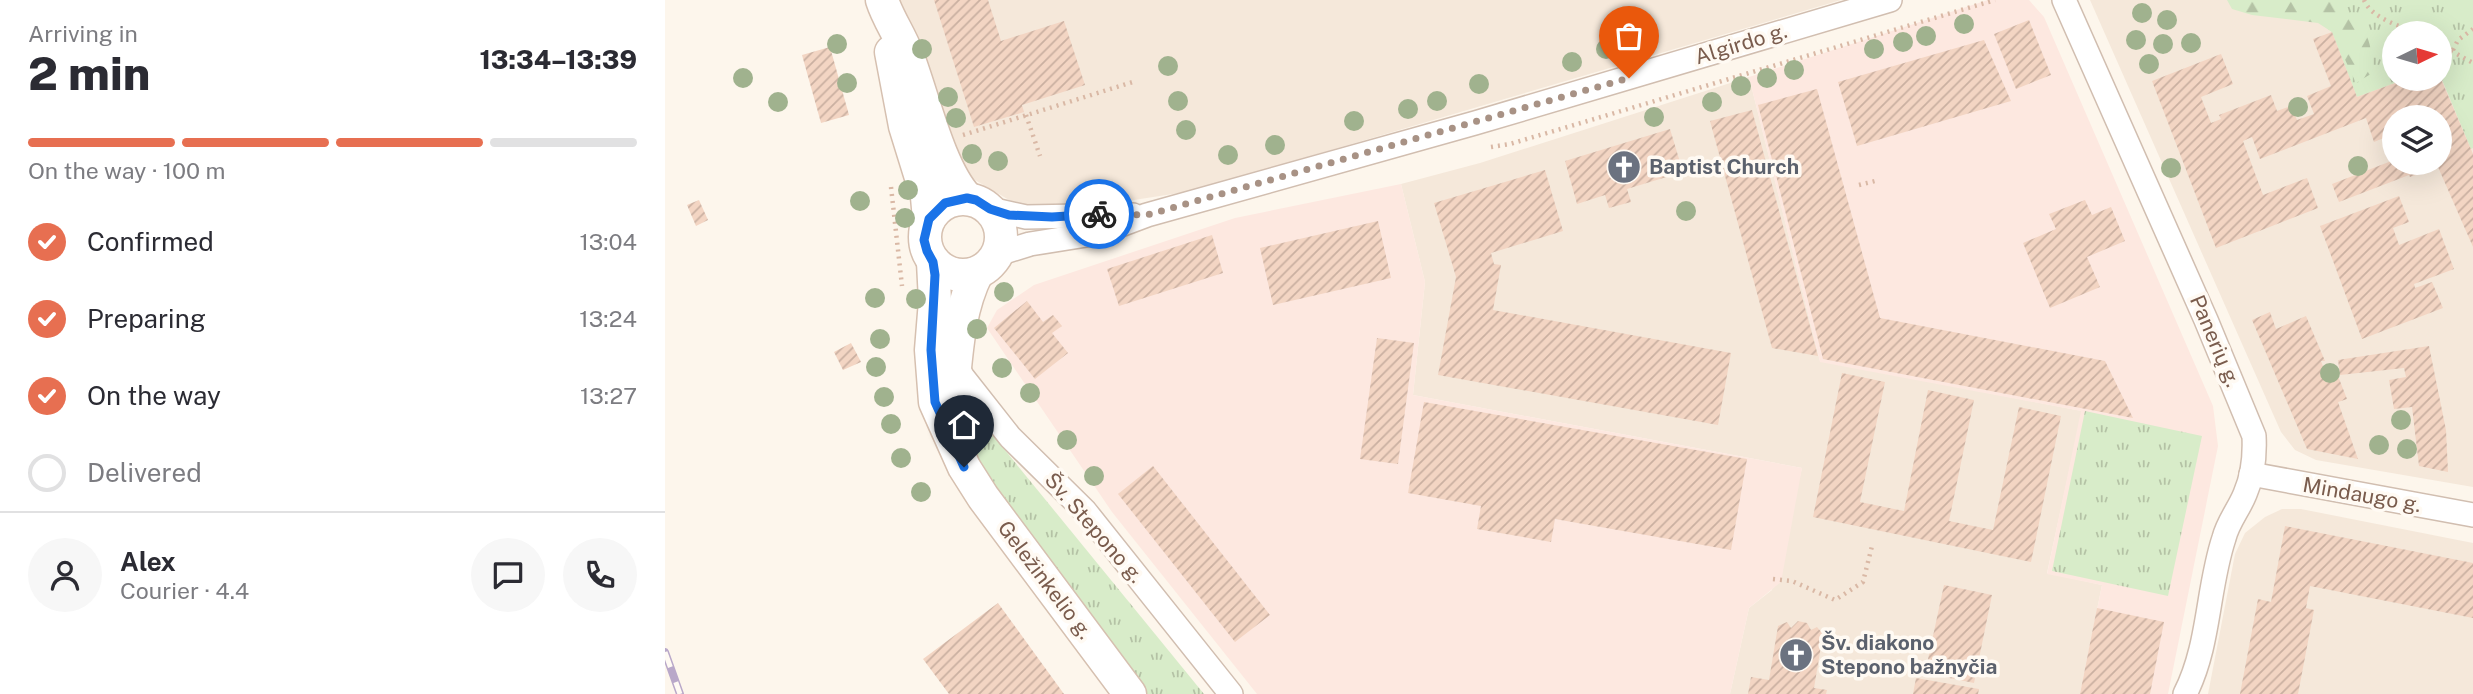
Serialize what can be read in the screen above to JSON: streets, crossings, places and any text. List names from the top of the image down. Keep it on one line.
{"streets":{"main road":["Geležinkelio g."],"street":["Algirdo g.","Panerių g.","Mindaugo g.","Šv. Stepono g."]},"crossings":[["Algirdo g.","Geležinkelio g."],["Panerių g.","Mindaugo g."],["Šv. Stepono g.","Geležinkelio g."]],"places":{"church":["Baptist Church","Šv. diakono Stepono bažnyčia"]},"north":"right","page":{"heading":["2 min","Arriving in","13:34–13:39"],"panel":["Alex","Courier · 4.4"],"bar":"On the way · 100 m","list":[["Confirmed","13:04"],["Preparing","13:24"],["On the way","13:27"],"Delivered"]}}
